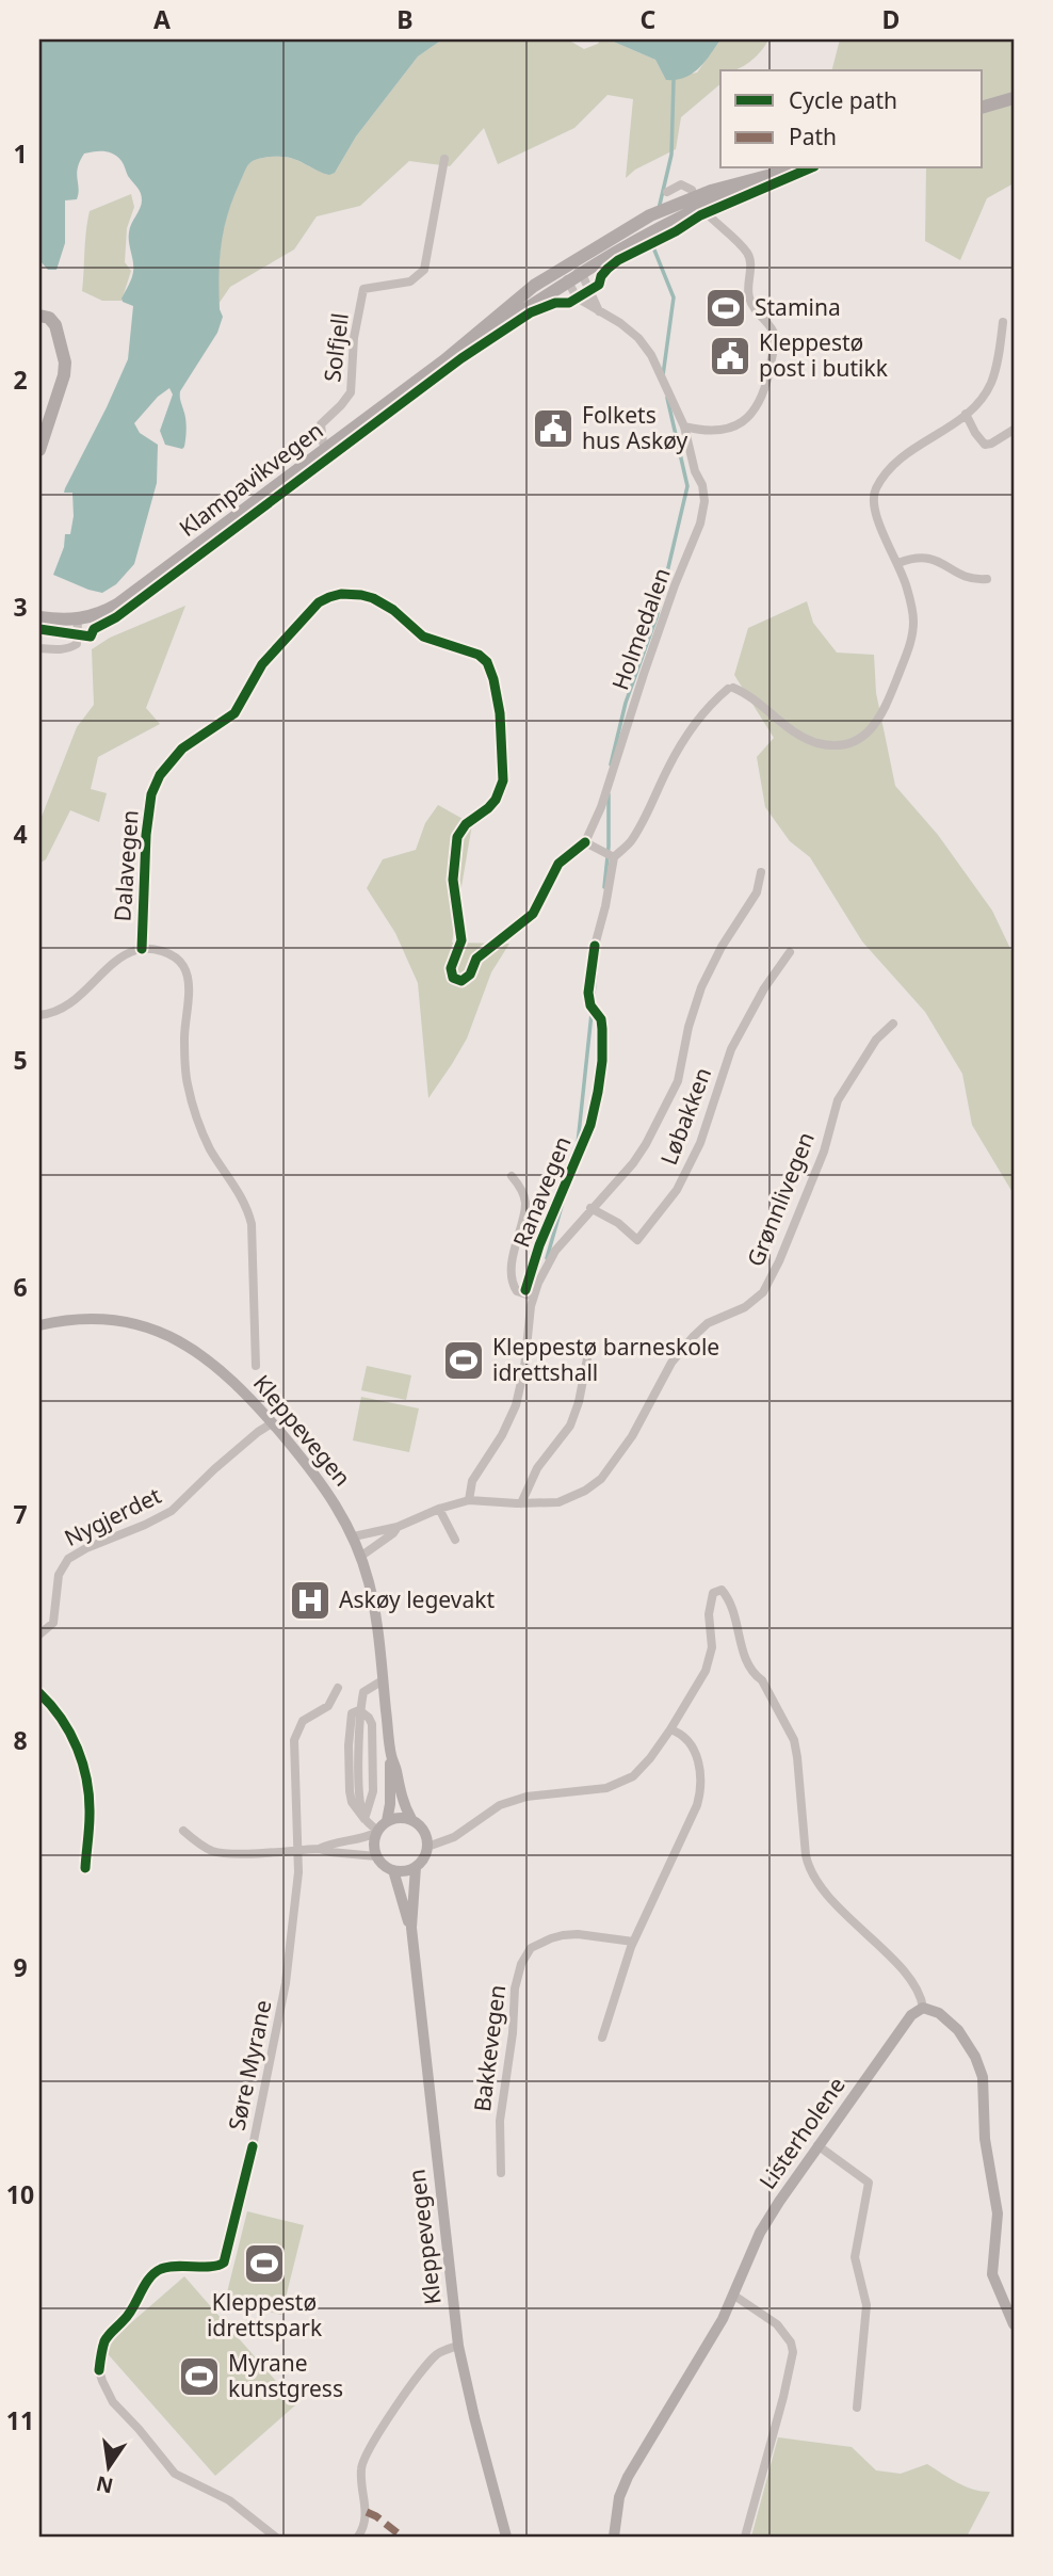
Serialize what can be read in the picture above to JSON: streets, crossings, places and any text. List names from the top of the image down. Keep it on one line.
{"streets":{"main road":["Klampavikvegen","Kleppevegen","Listerholene"],"street":["Solfjell","Holmedalen","Dalavegen","Løbakken","Ranavegen","Grønnlivegen","Nygjerdet","Bakkevegen","Søre Myrane"]},"crossings":[["Klampavikvegen","Holmedalen"],["Holmedalen","Dalavegen"],["Løbakken","Ranavegen"],["Ranavegen","Grønnlivegen"],["Grønnlivegen","Kleppevegen"],["Kleppevegen","Nygjerdet"]],"places":{"sports":["Stamina","Kleppestø barneskole idrettshall","Kleppestø idrettspark","Myrane kunstgress"],"public building":["Kleppestø post i butikk","Folkets hus Askøy"],"hospital":["Askøy legevakt"]},"legend":["Cycle path","Path"],"north":"bottom","grid":{"columns":["A","B","C","D"],"rows":["1","2","3","4","5","6","7","8","9","10","11"]}}
